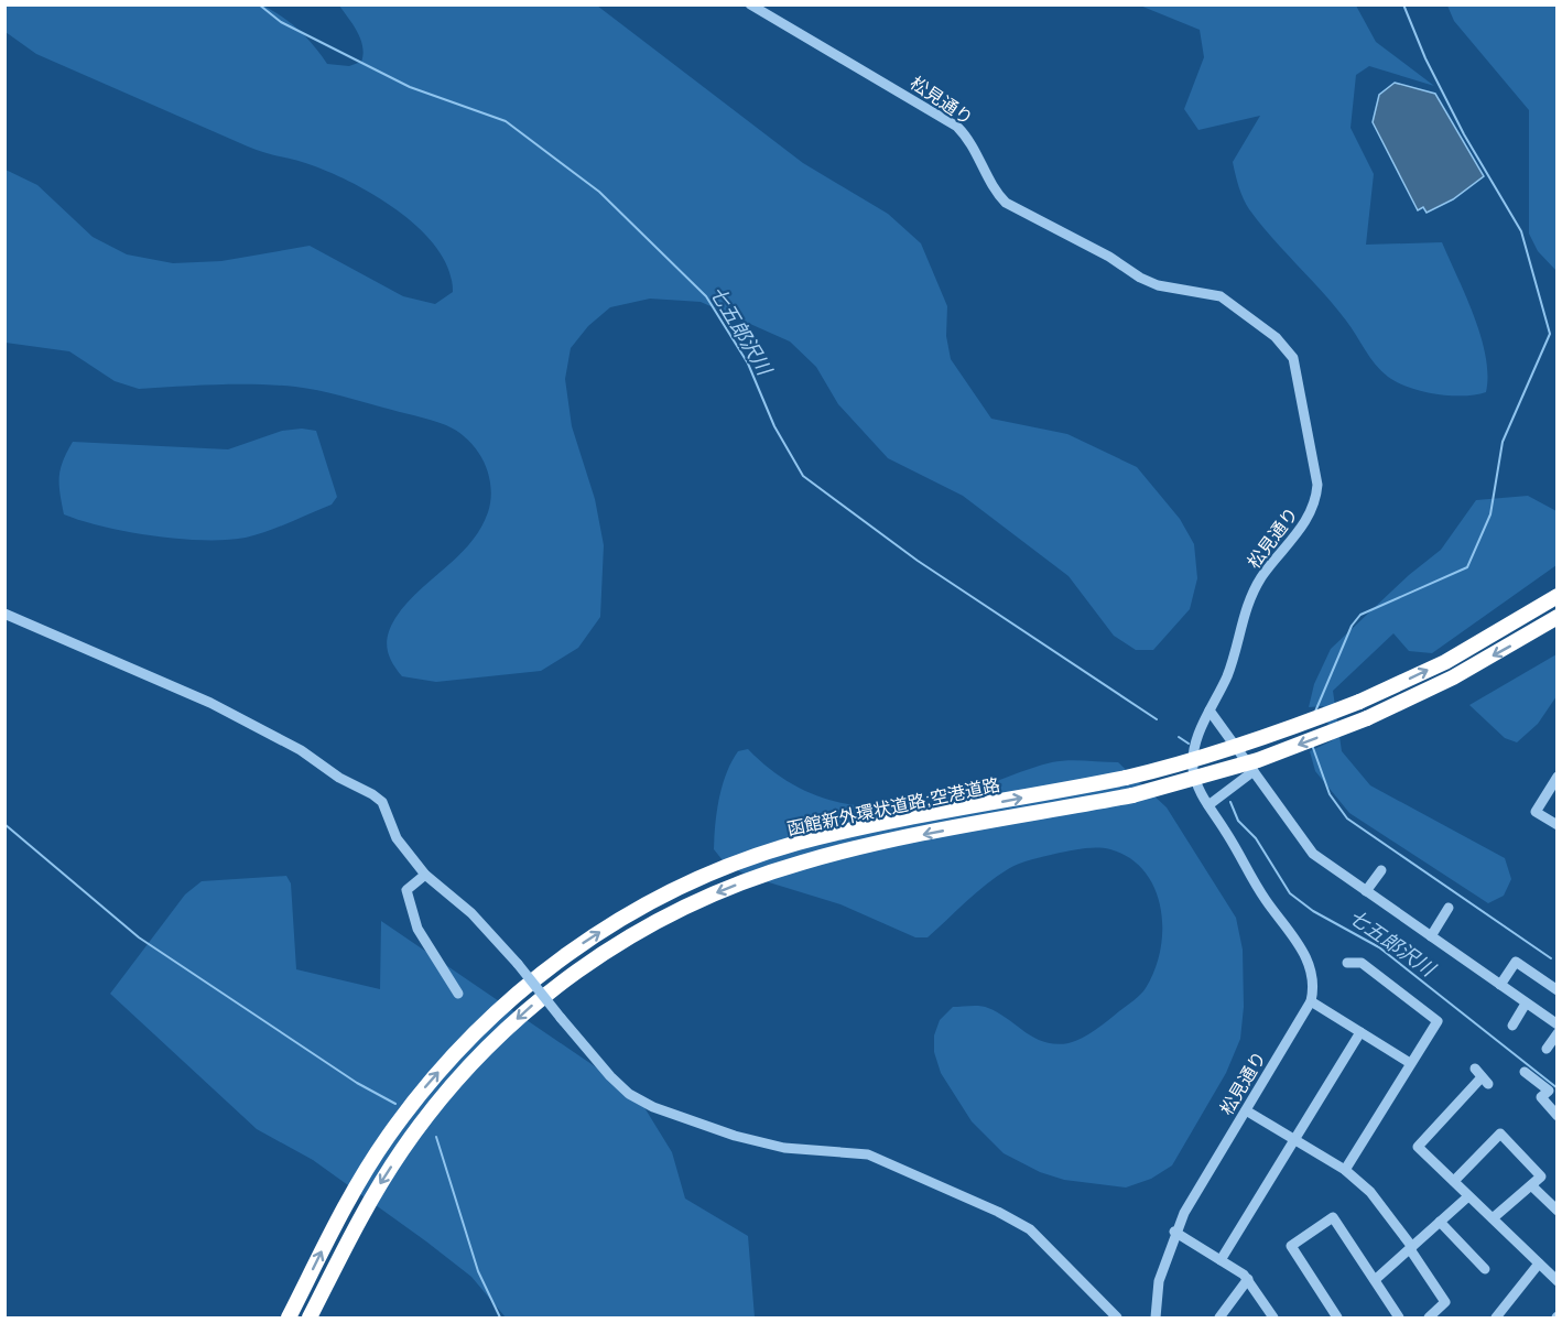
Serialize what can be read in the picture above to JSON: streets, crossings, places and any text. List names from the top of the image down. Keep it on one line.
{"streets":{"highway":["函館新外環状道路;空港道路"],"street":["松見通り"]},"water":["七五郎沢川"]}
